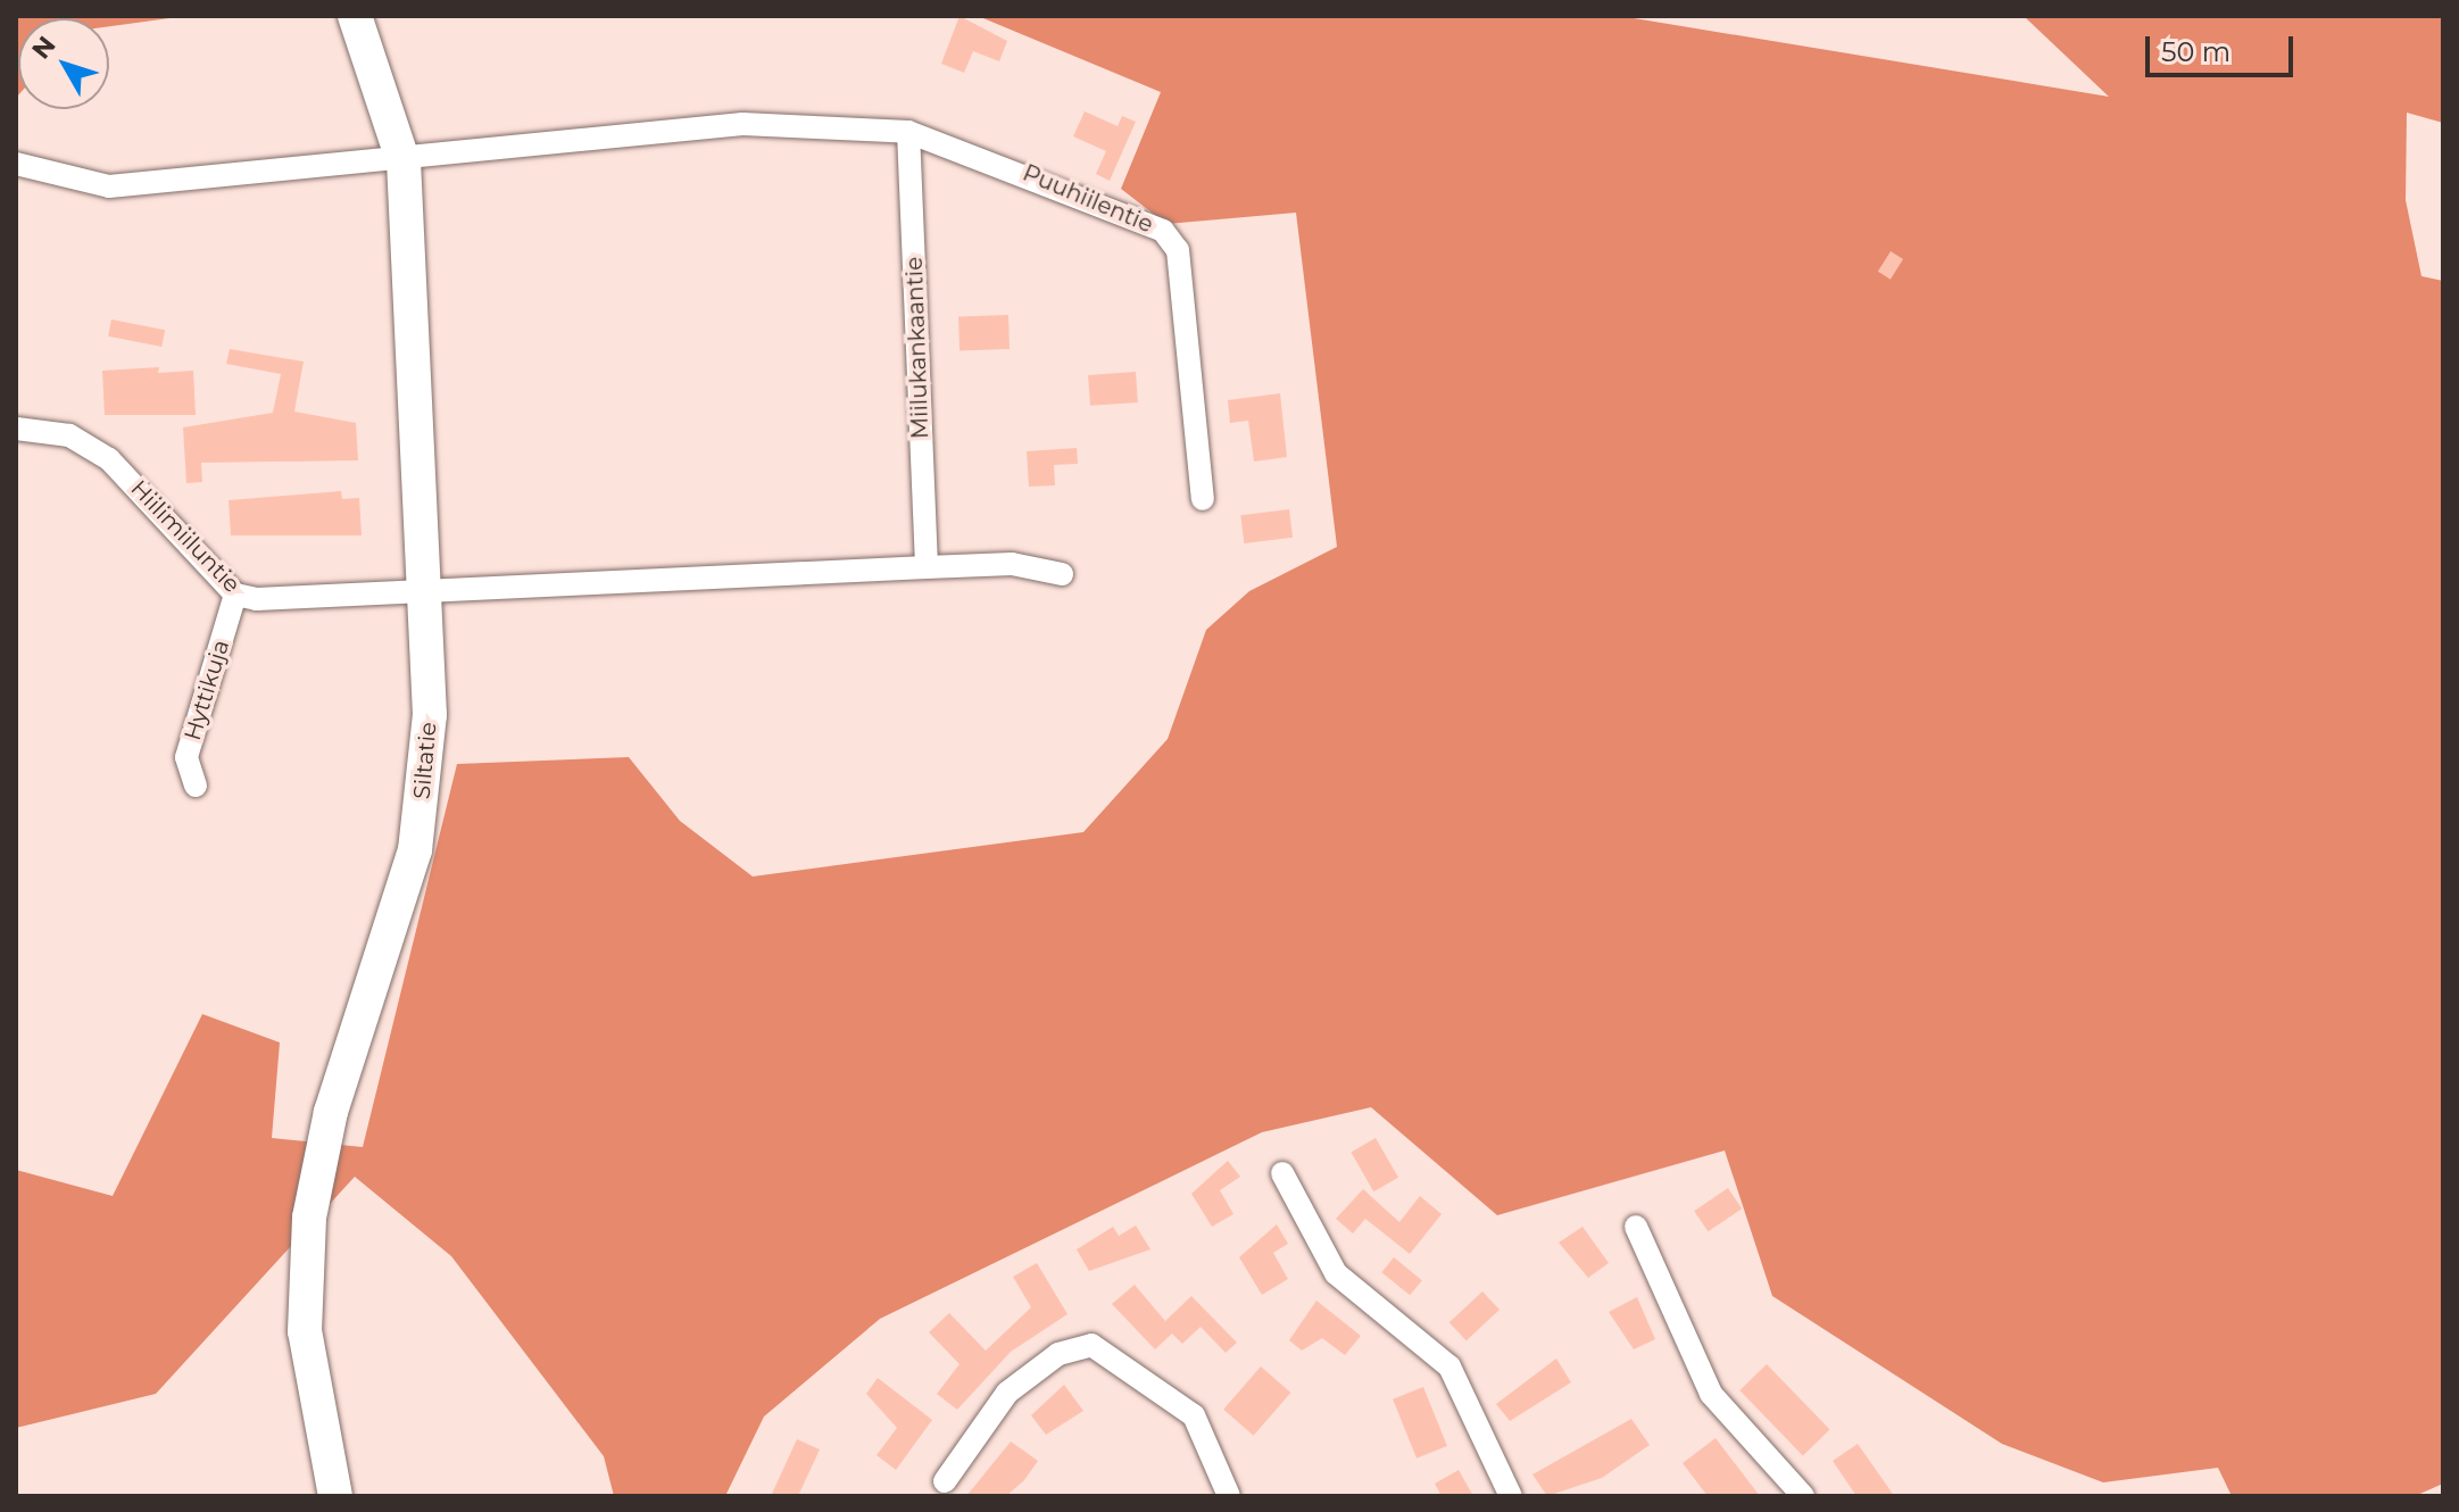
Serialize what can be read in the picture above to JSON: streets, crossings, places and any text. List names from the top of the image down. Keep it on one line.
{"streets":{"street":["Puuhiilentie","Miilukankaantie","Hiilimiiluntie","Hyttikuja","Siltatie"]},"crossings":[["Puuhiilentie","Miilukankaantie"],["Hiilimiiluntie","Hyttikuja"],["Hiilimiiluntie","Siltatie"]],"scale_bar":"50 m","north":"top left"}
